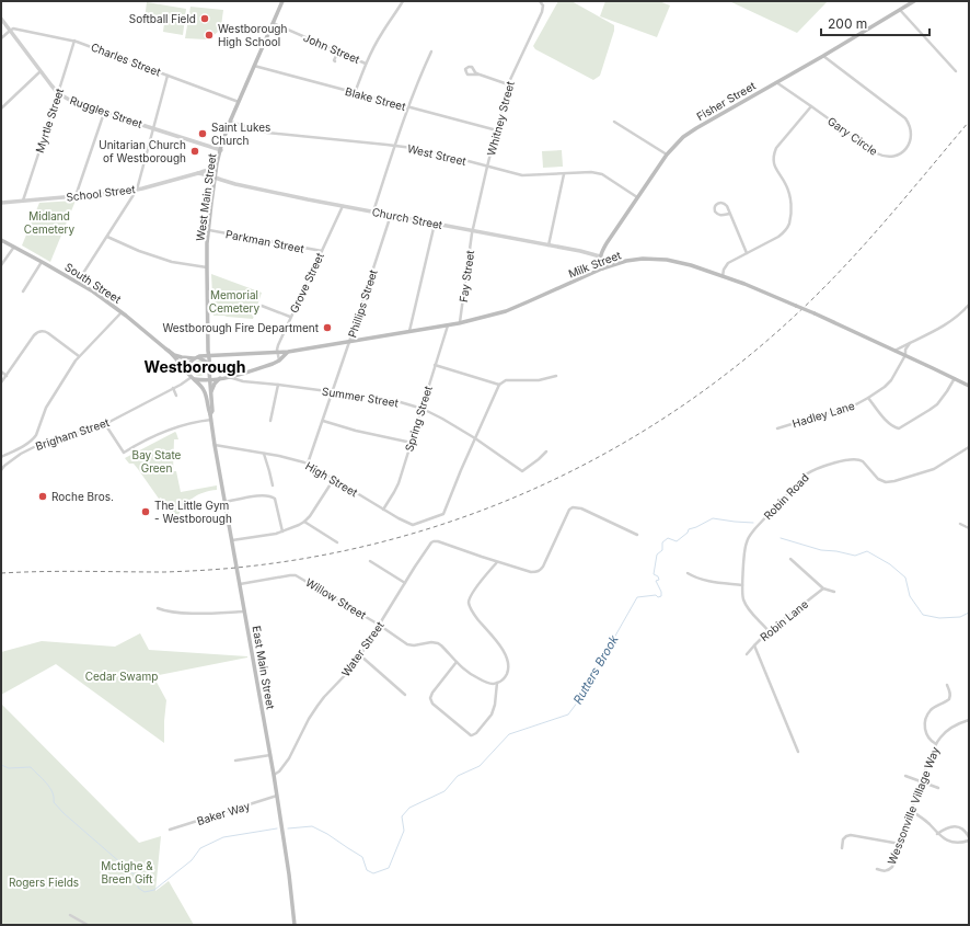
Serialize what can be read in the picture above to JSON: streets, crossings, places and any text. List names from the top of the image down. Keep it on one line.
{"streets":{"main road":["Fisher Street","West Main Street","Milk Street","South Street","East Main Street"],"street":["John Street","Charles Street","Blake Street","Ruggles Street","Whitney Street","Myrtle Street","Gary Circle","West Street","School Street","Church Street","Parkman Street","Fay Street","Grove Street","Phillips Street","Summer Street","Hadley Lane","Spring Street","Brigham Street","High Street","Robin Road","Willow Street","Robin Lane","Water Street","Wessonville Village Way","Baker Way"]},"crossings":[["John Street","West Main Street"],["Charles Street","Ruggles Street"],["Charles Street","Myrtle Street"],["Charles Street","West Main Street"],["Blake Street","Whitney Street"],["Blake Street","West Main Street"],["Fisher Street","Gary Circle"],["Fisher Street","West Street"],["Fisher Street","Church Street"],["Ruggles Street","Myrtle Street"],["Ruggles Street","West Main Street"],["Whitney Street","West Street"],["Whitney Street","Church Street"],["Whitney Street","Fay Street"],["Myrtle Street","School Street"],["West Street","West Main Street"],["School Street","West Main Street"],["School Street","Church Street"],["West Main Street","Church Street"],["West Main Street","Parkman Street"],["West Main Street","Milk Street"],["West Main Street","South Street"],["West Main Street","Brigham Street"],["West Main Street","East Main Street"],["Church Street","Fay Street"],["Church Street","Grove Street"],["Church Street","Phillips Street"],["Parkman Street","Grove Street"],["Milk Street","Fay Street"],["Milk Street","South Street"],["Milk Street","Grove Street"],["Milk Street","Phillips Street"],["Milk Street","Hadley Lane"],["Milk Street","Spring Street"],["Milk Street","Brigham Street"],["Milk Street","East Main Street"],["South Street","Brigham Street"],["South Street","East Main Street"],["Phillips Street","Summer Street"],["Phillips Street","High Street"],["Summer Street","Spring Street"],["Summer Street","High Street"],["Spring Street","High Street"],["Brigham Street","East Main Street"],["High Street","East Main Street"],["Robin Road","Robin Lane"],["Willow Street","Water Street"],["Willow Street","East Main Street"],["Water Street","East Main Street"],["East Main Street","Baker Way"]],"districts":["Westborough"],"water":["Rutters Brook"],"parks":["Midland Cemetery","Memorial Cemetery","Bay State Green","Cedar Swamp","Mctighe & Breen Gift","Rogers Fields"],"places":["Softball Field","Westborough High School","Saint Lukes Church","Unitarian Church of Westborough","Westborough Fire Department","Roche Bros.","The Little Gym - Westborough"],"scale_bar":"200 m"}
